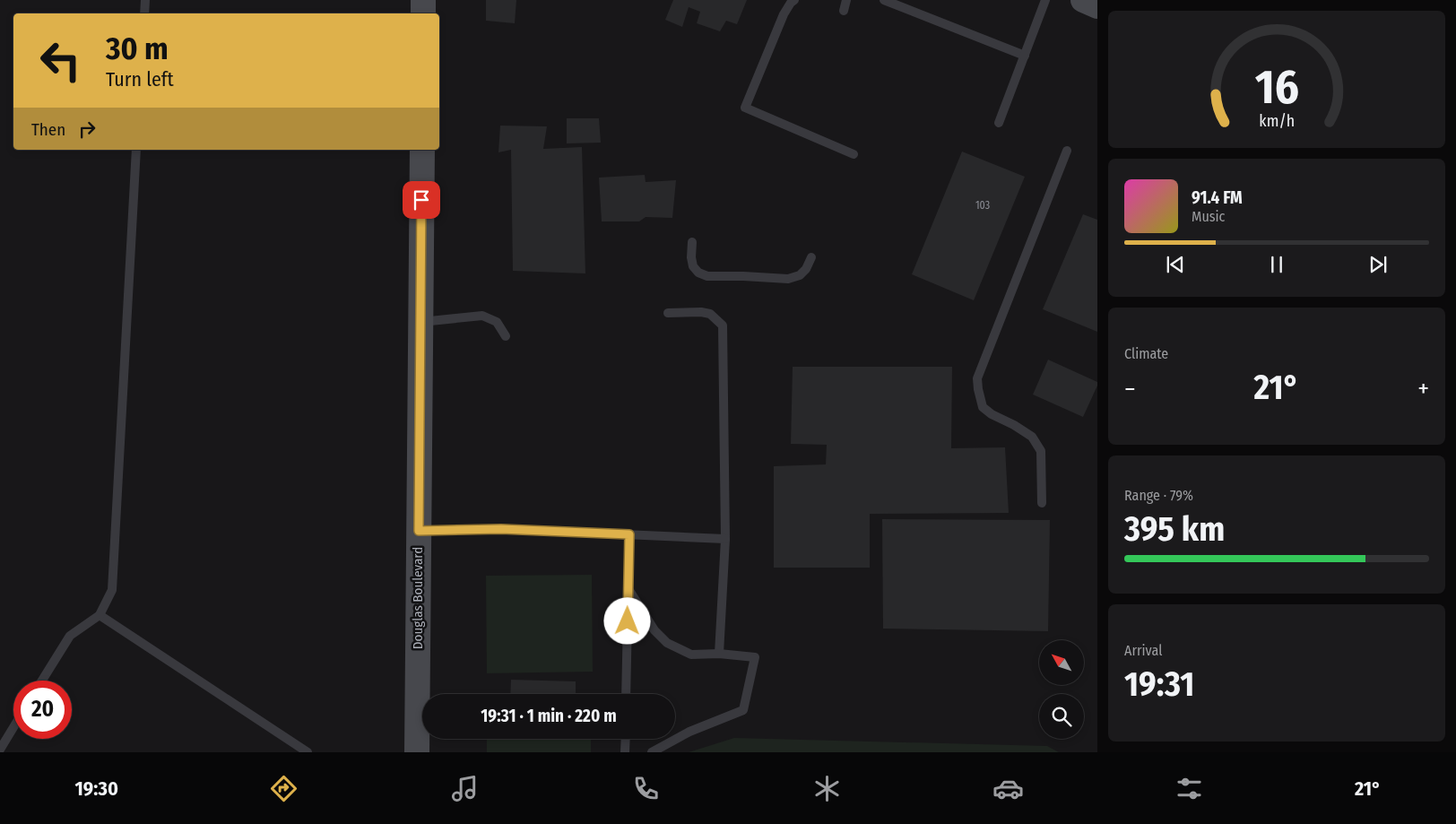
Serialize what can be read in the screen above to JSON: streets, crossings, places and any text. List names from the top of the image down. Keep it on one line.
{"streets":{"street":["Douglas Boulevard"]},"house_numbers":["103"],"north":"top left","page":{"turn":["30 m","Turn left"],"then":"Then","song":["91.4 FM","Music"],"tile":["Climate",["Range · 79%","395 km"],["Arrival","19:31"]],"heat":["−","21°","+"],"limit":"20","trip":"19:31 · 1 min · 220 m","tabs":["19:30","21°"],"gauge":["16","km/h"]}}
